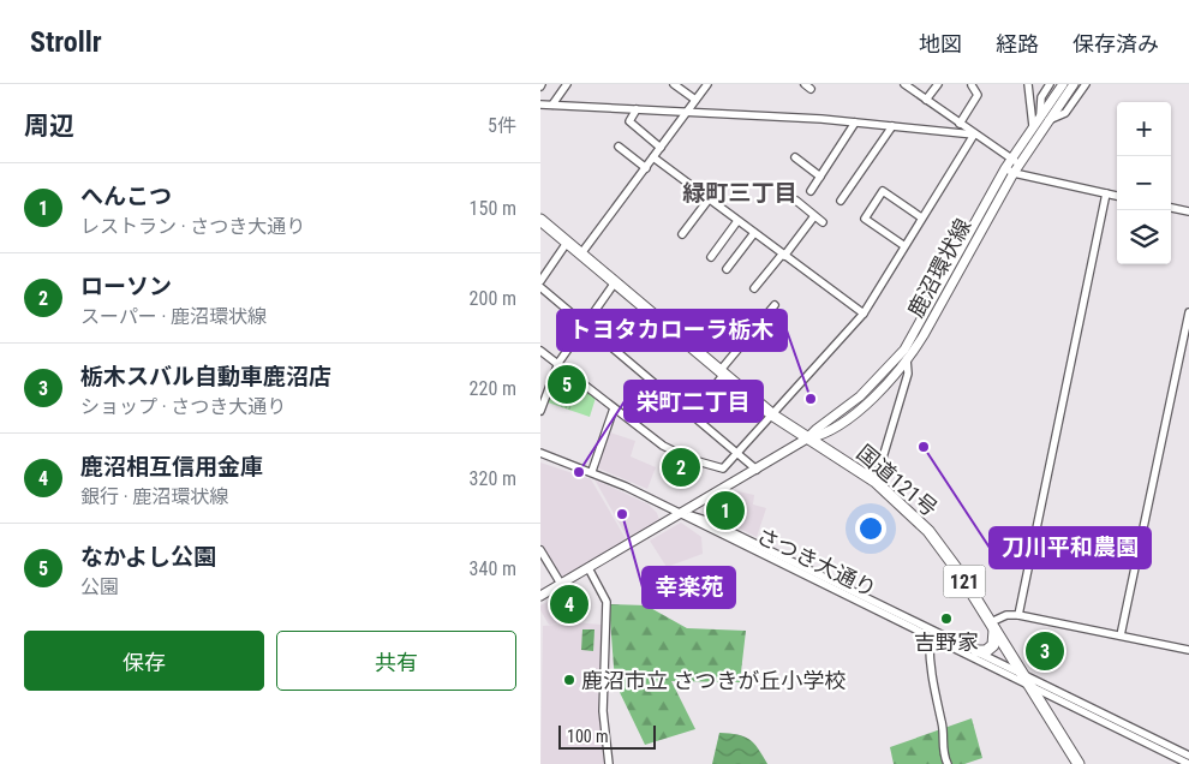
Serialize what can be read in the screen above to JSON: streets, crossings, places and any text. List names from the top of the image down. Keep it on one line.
{"streets":{"highway":["国道121号","121"],"main road":["鹿沼環状線"],"street":["さつき大通り"]},"crossings":[["鹿沼環状線","国道121号"],["鹿沼環状線","さつき大通り"],["国道121号","さつき大通り"]],"districts":["緑町三丁目"],"places":["トヨタカローラ栃木","刀川平和農園","栄町二丁目","幸楽苑","吉野家","鹿沼市立 さつきが丘小学校"],"scale_bar":"100 m","page":{"header":"Strollr","nav":["地図","経路","保存済み"],"heading":["周辺","5件"],"map_buttons":["+","−"],"list":[{"mark":"1","name":"へんこつ","note":"レストラン · さつき大通り","value":"150 m"},{"mark":"2","name":"ローソン","note":"スーパー · 鹿沼環状線","value":"200 m"},{"mark":"3","name":"栃木スバル自動車鹿沼店","note":"ショップ · さつき大通り","value":"220 m"},{"mark":"4","name":"鹿沼相互信用金庫","note":"銀行 · 鹿沼環状線","value":"320 m"},{"mark":"5","name":"なかよし公園","note":"公園","value":"340 m"}],"pins":["5","2","1","4","3"],"buttons":["保存","共有"],"scale":"100 m"}}
